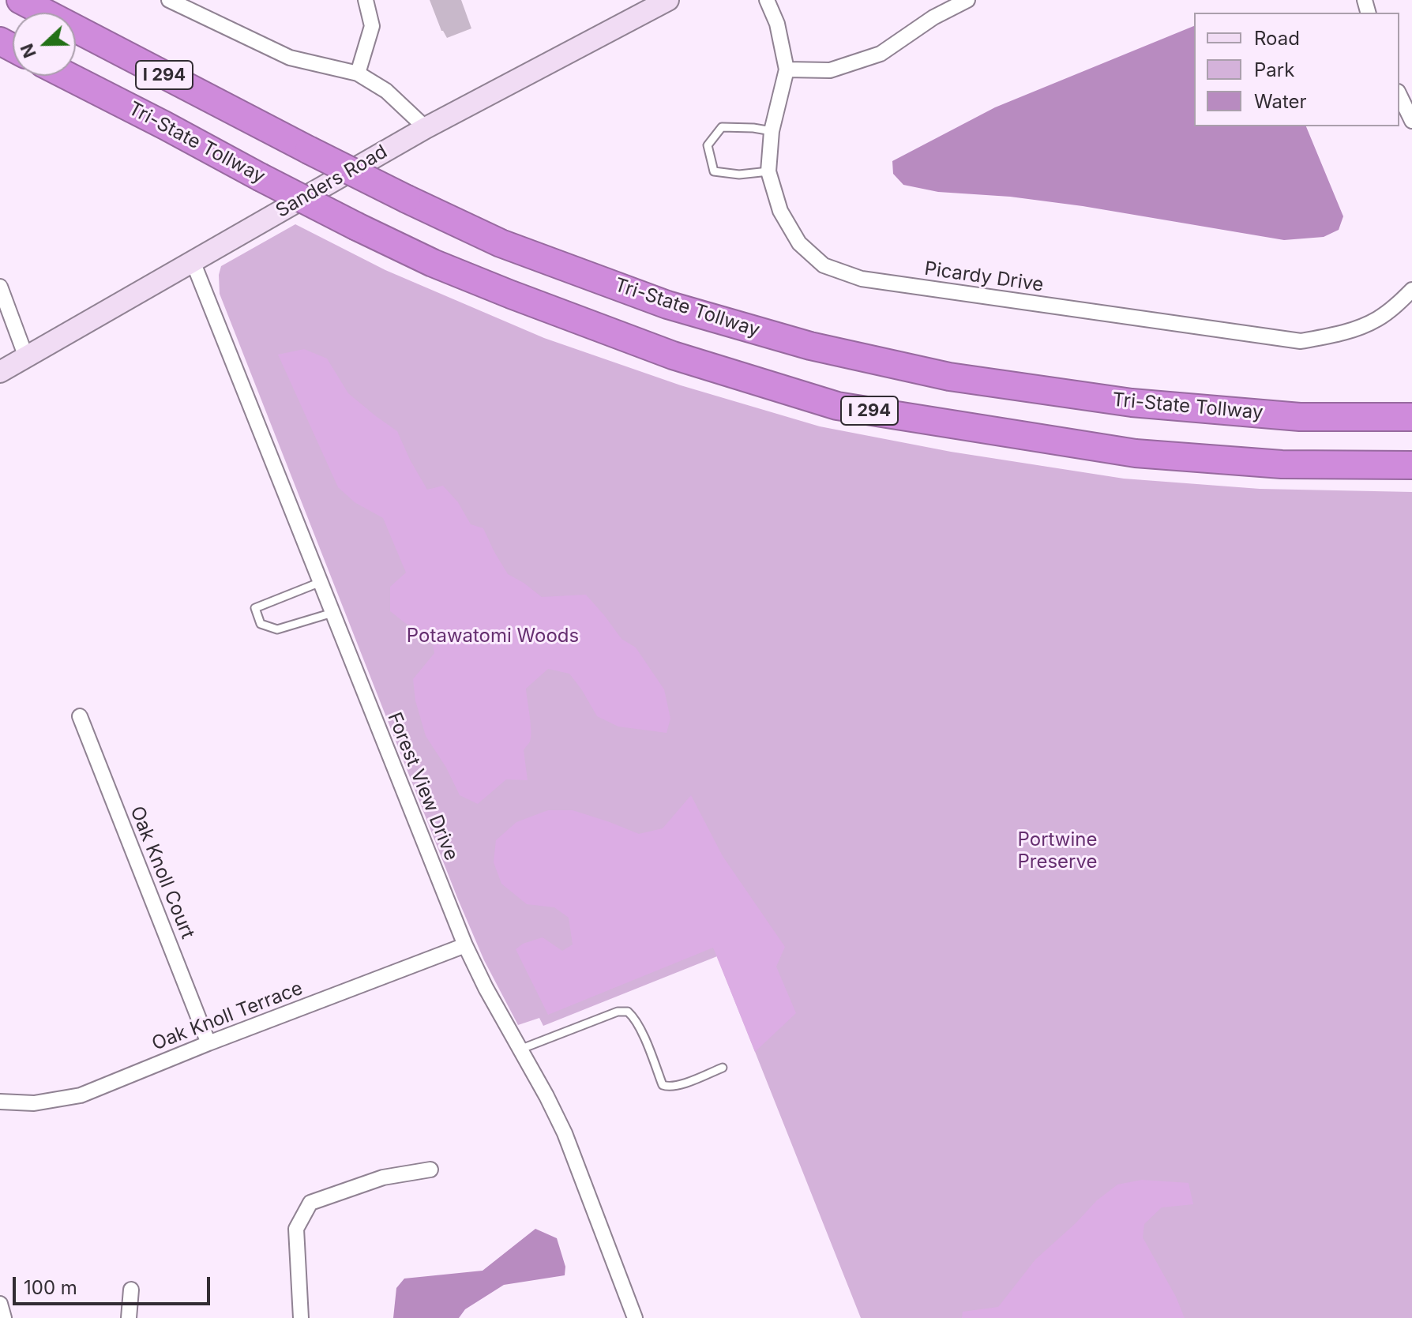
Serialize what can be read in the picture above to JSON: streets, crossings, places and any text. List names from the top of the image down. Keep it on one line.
{"streets":{"highway":["I 294","Tri-State Tollway"],"main road":["Sanders Road"],"street":["Picardy Drive","Forest View Drive","Oak Knoll Court","Oak Knoll Terrace"]},"crossings":[["Sanders Road","Forest View Drive"],["Forest View Drive","Oak Knoll Terrace"],["Oak Knoll Court","Oak Knoll Terrace"]],"parks":["Potawatomi Woods","Portwine Preserve"],"legend":["Road","Park","Water"],"scale_bar":"100 m","north":"left"}
